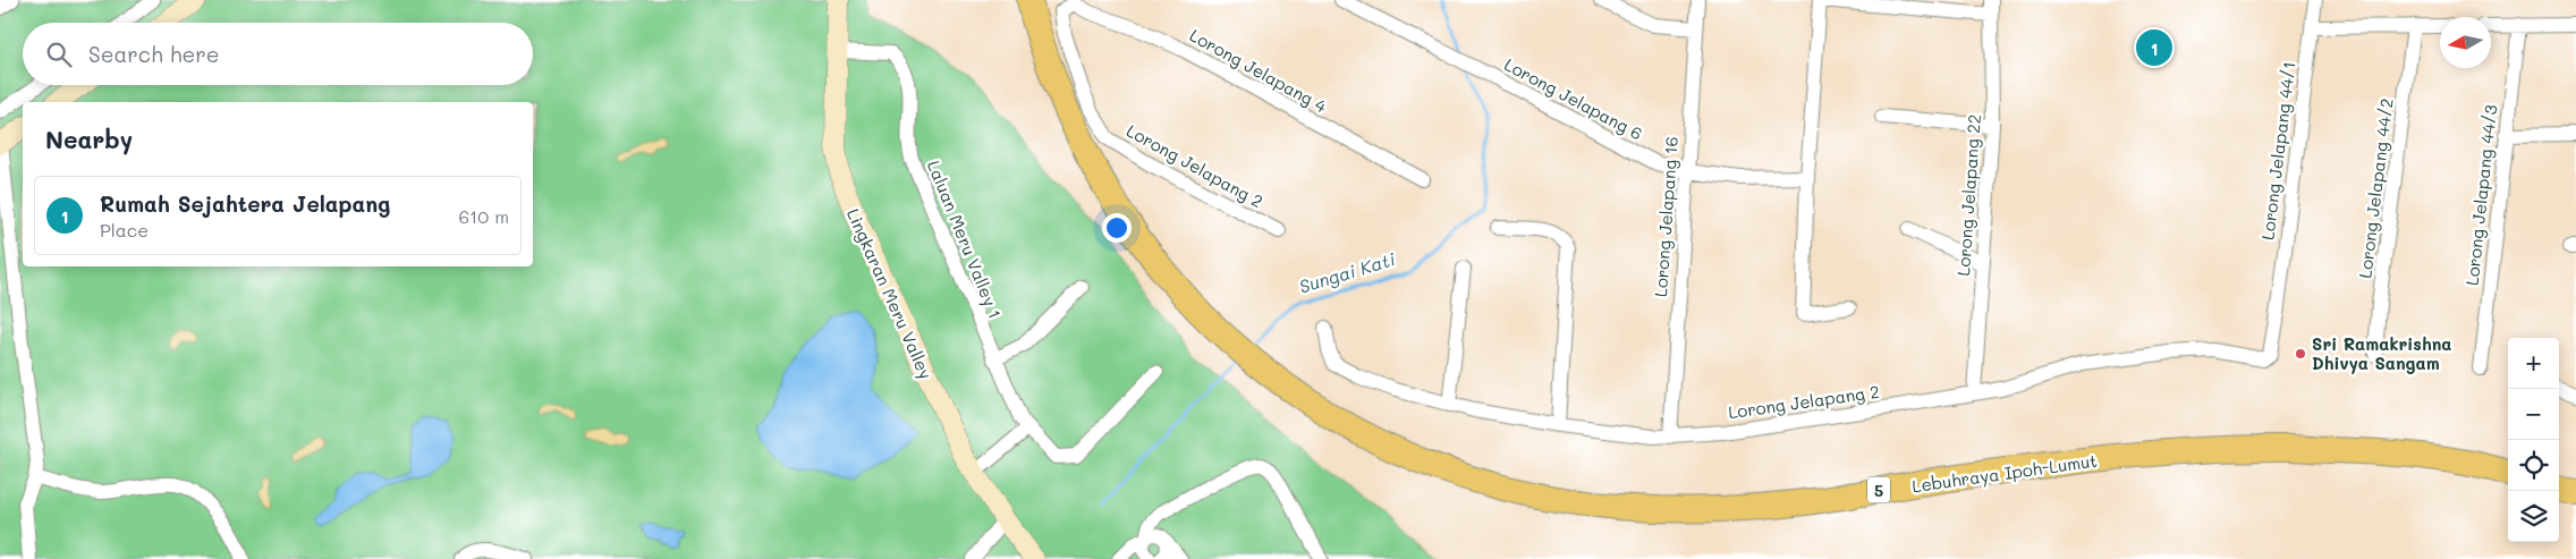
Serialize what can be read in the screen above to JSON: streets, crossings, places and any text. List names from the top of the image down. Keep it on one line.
{"streets":{"highway":["Lebuhraya Ipoh-Lumut","5"],"street":["Lorong Jelapang 4","Lorong Jelapang 6","Lorong Jelapang 44/1","Lorong Jelapang 2","Lorong Jelapang 44/2","Lorong Jelapang 22","Lorong Jelapang 44/3","Lorong Jelapang 16","Laluan Meru Valley 1","Lingkaran Meru Valley"]},"crossings":[["Lorong Jelapang 4","Lorong Jelapang 2"],["Lorong Jelapang 6","Lorong Jelapang 16"],["Lorong Jelapang 44/1","Lorong Jelapang 2"],["Lorong Jelapang 2","Lorong Jelapang 22"],["Lorong Jelapang 2","Lorong Jelapang 16"],["Laluan Meru Valley 1","Lingkaran Meru Valley"]],"water":["Sungai Kati"],"places":["Sri Ramakrishna Dhivya Sangam"],"north":"left","page":{"search":"Search here","pins":"1","heading":"Nearby","list":[{"mark":"1","name":"Rumah Sejahtera Jelapang","note":"Place","value":"610 m"}],"map_buttons":["+","−"]}}
